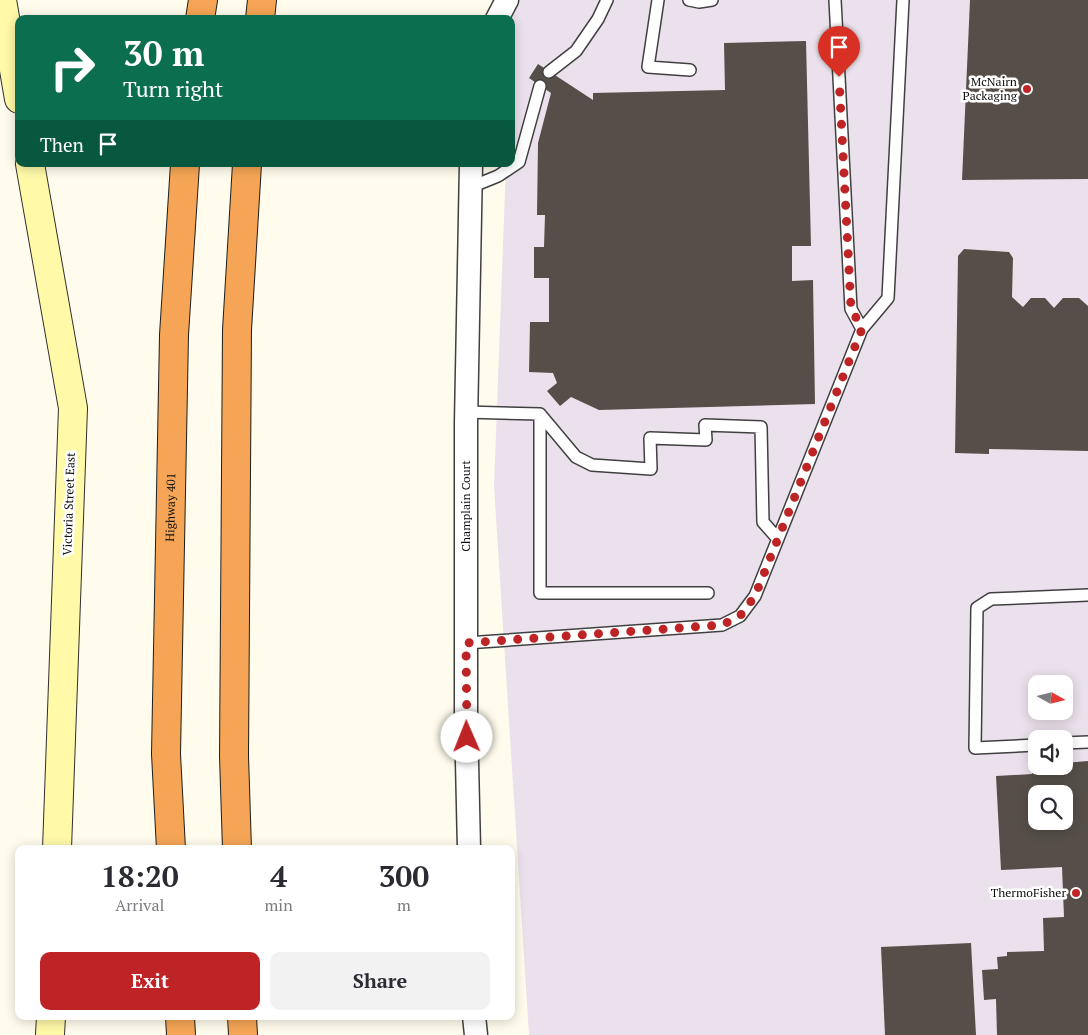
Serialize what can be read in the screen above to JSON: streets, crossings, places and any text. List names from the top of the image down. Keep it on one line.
{"streets":{"highway":["Highway 401"],"main road":["Victoria Street East"],"street":["Champlain Court"]},"places":["McNairn Packaging","ThermoFisher"],"north":"right","page":{"turn":["30 m","Turn right"],"then":"Then","eta":["18:20","Arrival","4","min","300","m"],"buttons":["Exit","Share"]}}
